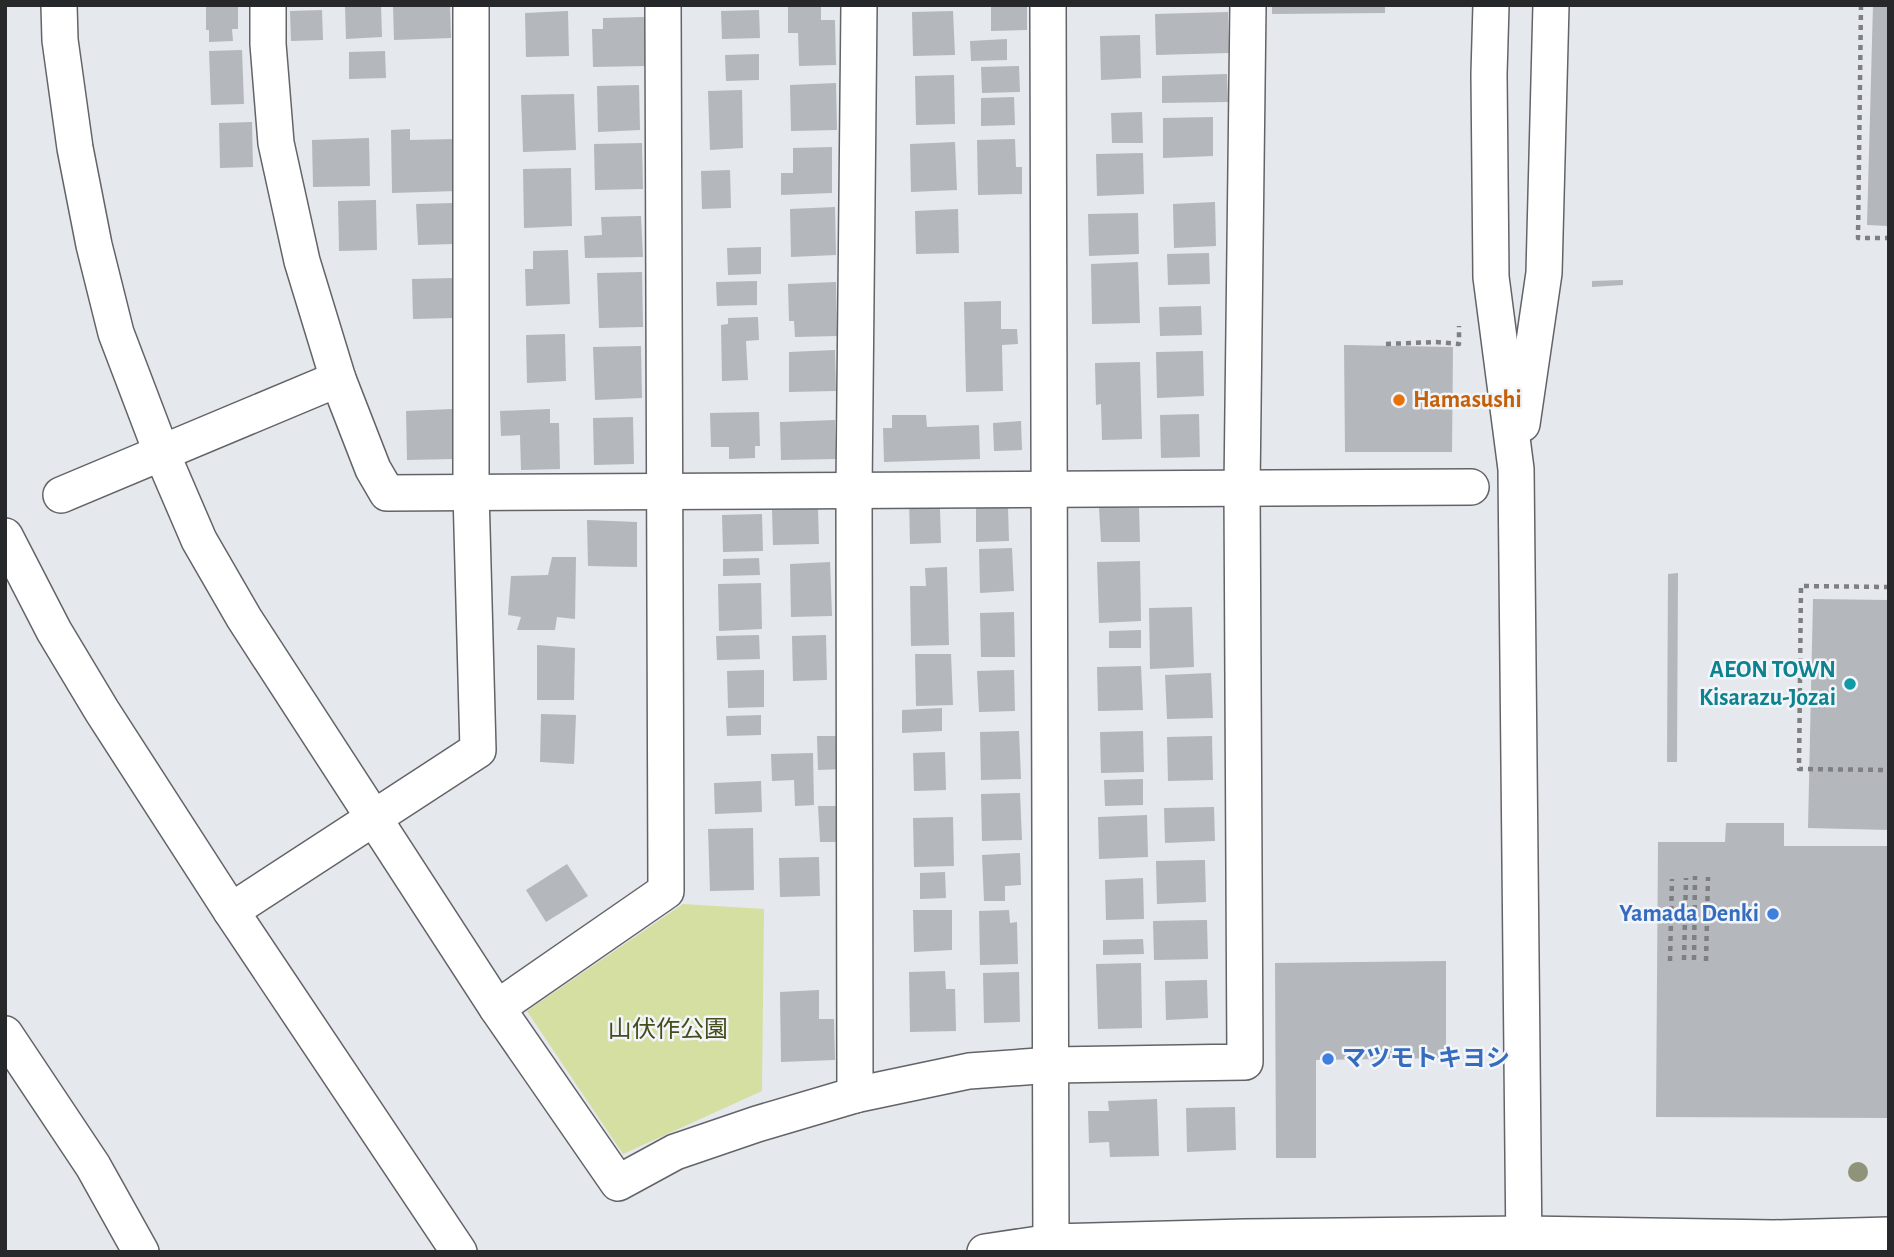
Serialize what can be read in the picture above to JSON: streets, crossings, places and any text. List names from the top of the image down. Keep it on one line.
{"parks":["山伏作公園"],"places":["Hamasushi","AEON TOWN Kisarazu-Jozai","Yamada Denki","マツモトキヨシ"]}
